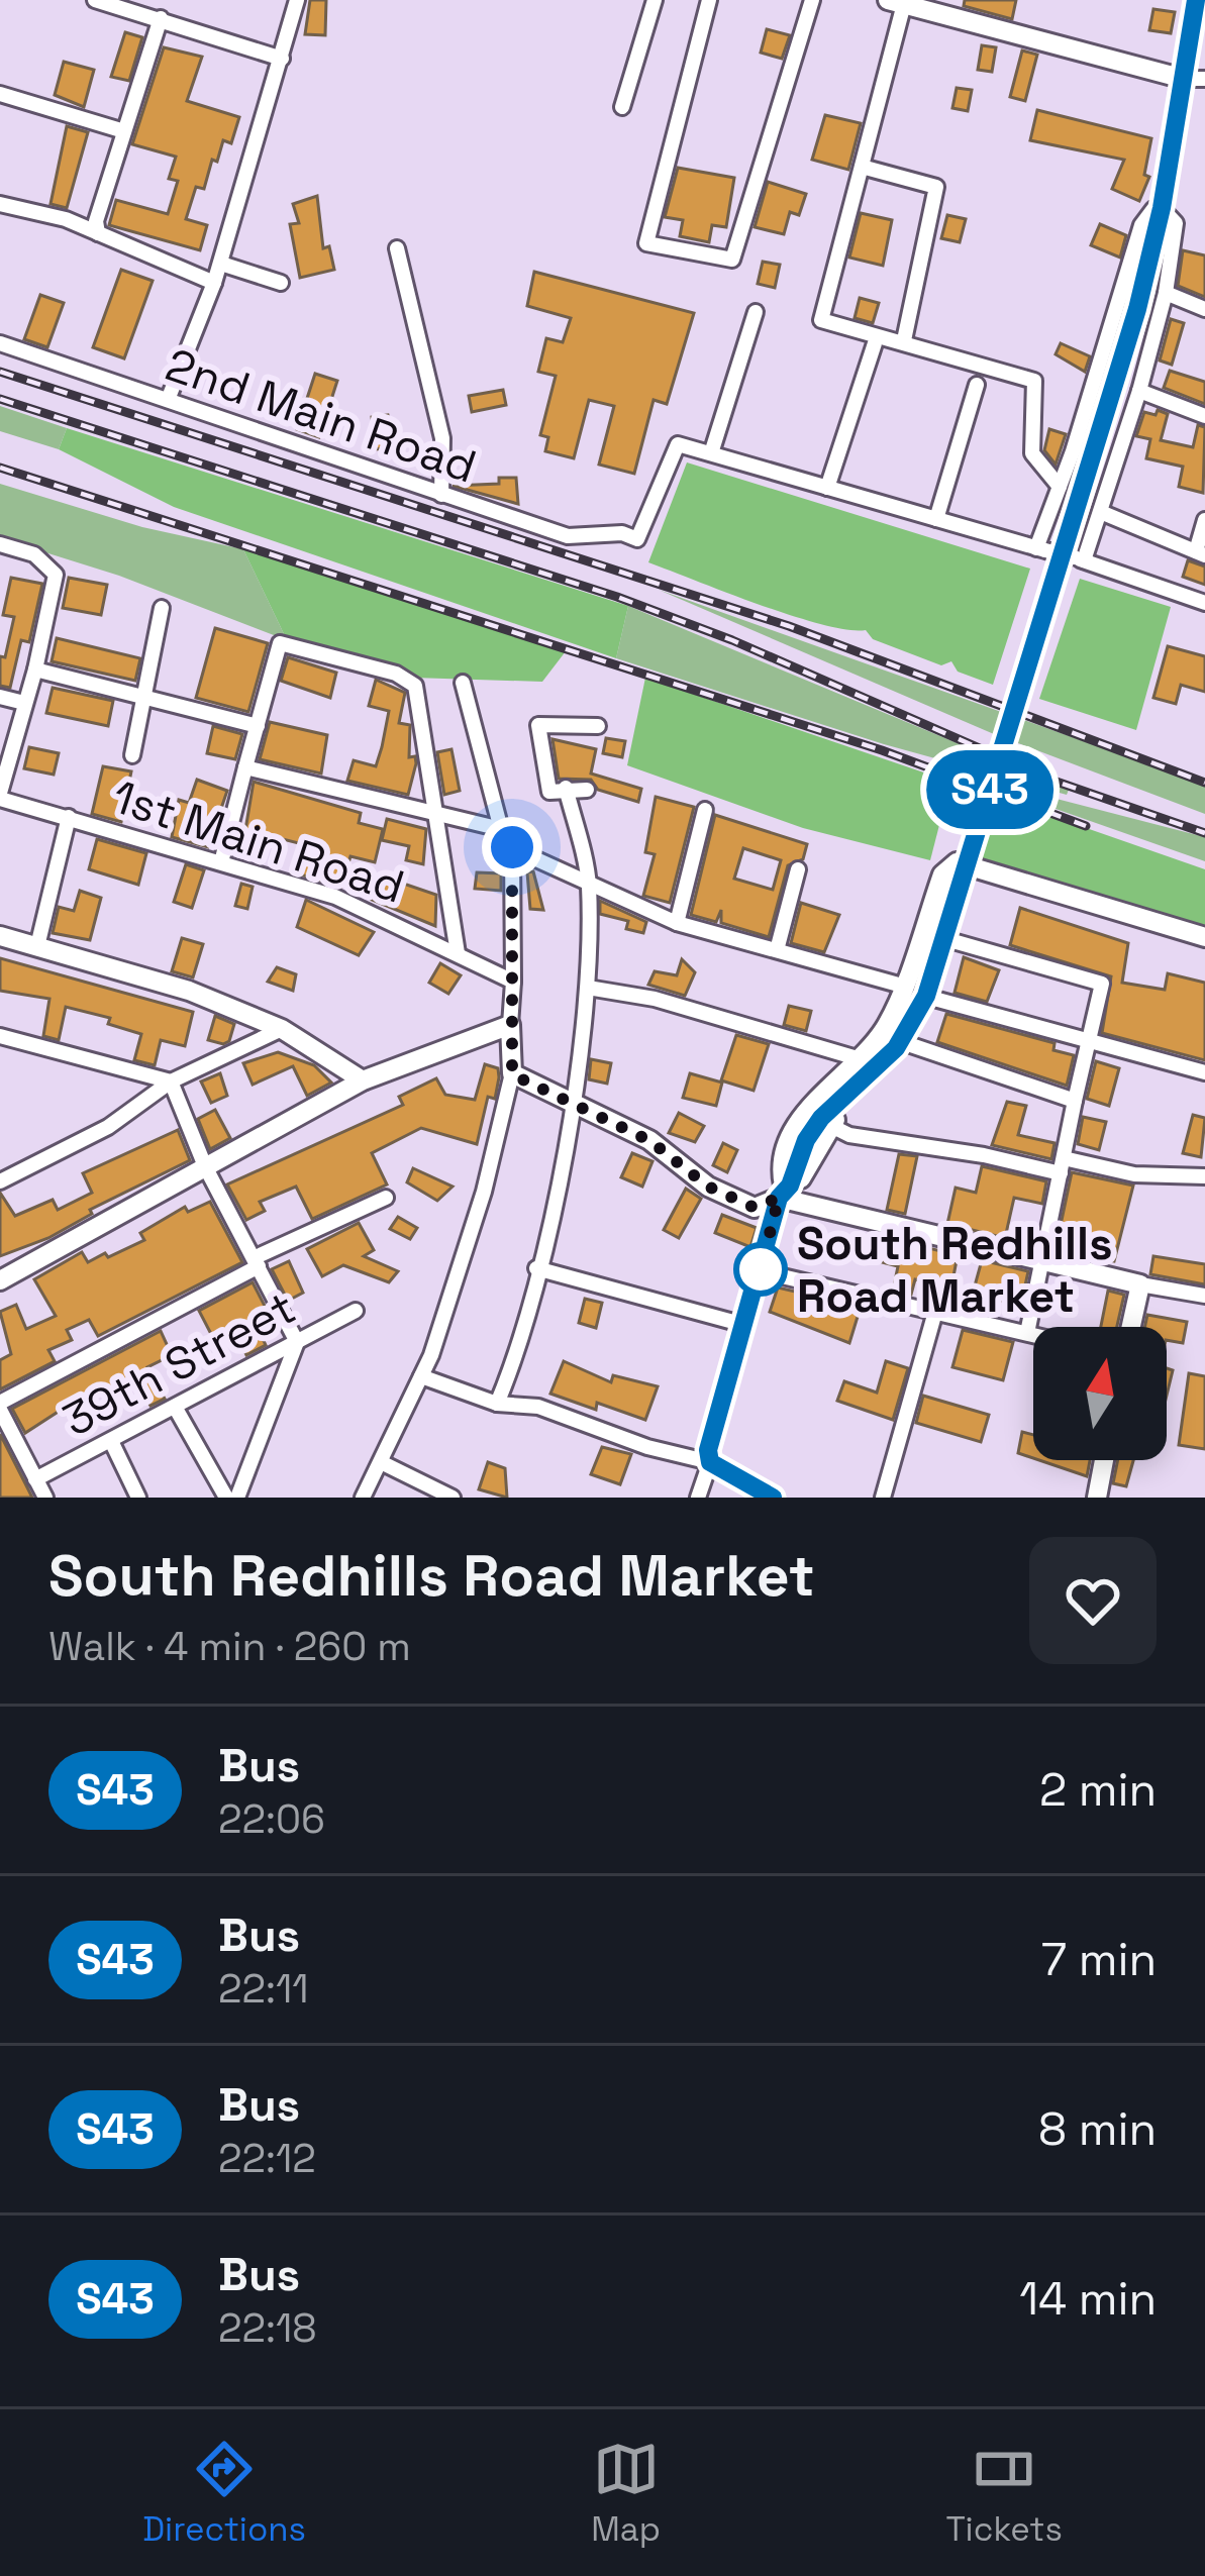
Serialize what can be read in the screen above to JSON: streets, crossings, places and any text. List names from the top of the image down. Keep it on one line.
{"streets":{"street":["2nd Main Road","1st Main Road","39th Street"]},"places":["South Redhills Road Market"],"lines":["bus line S43"],"north":"top","page":{"on_map":"S43","heading":["South Redhills Road Market","Walk · 4 min · 260 m"],"list":[{"mark":"S43","name":"Bus","note":"22:06","value":"2 min"},{"mark":"S43","name":"Bus","note":"22:11","value":"7 min"},{"mark":"S43","name":"Bus","note":"22:12","value":"8 min"},{"mark":"S43","name":"Bus","note":"22:18","value":"14 min"}],"tabs":["Directions","Map","Tickets"]}}
